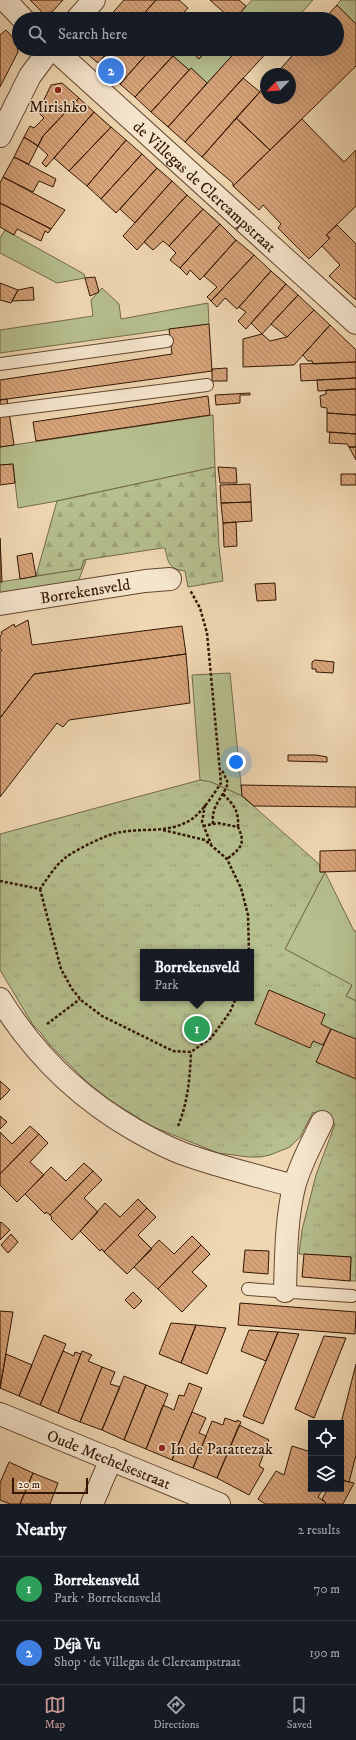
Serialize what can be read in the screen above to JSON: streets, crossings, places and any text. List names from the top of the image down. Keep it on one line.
{"streets":{"street":["de Villegas de Clercampstraat","Borrekensveld","Oude Mechelsestraat"]},"places":["Mirishko","In de Patattezak"],"scale_bar":"20 m","north":"bottom left","page":{"search":"Search here","pins":["2","1"],"popup":["Borrekensveld","Park"],"scale":"20 m","heading":["Nearby","2 results"],"list":[{"mark":"1","name":"Borrekensveld","note":"Park · Borrekensveld","value":"70 m"},{"mark":"2","name":"Déjà Vu","note":"Shop · de Villegas de Clercampstraat","value":"190 m"}],"nav":["Map","Directions","Saved"]}}
